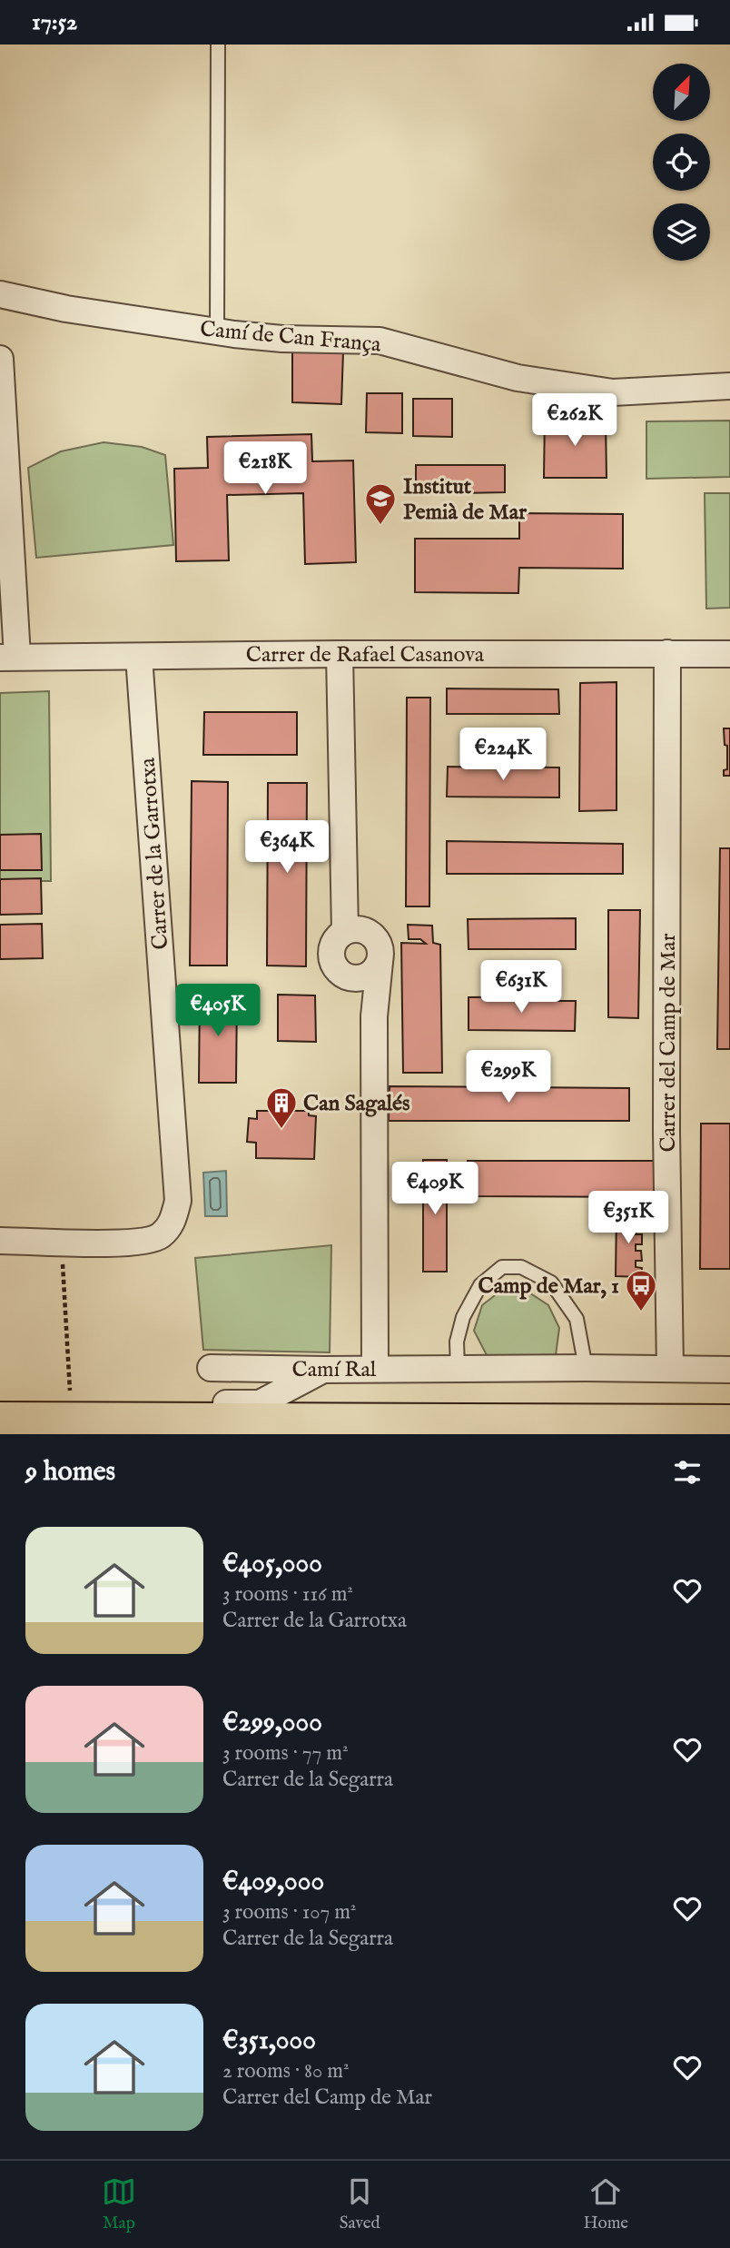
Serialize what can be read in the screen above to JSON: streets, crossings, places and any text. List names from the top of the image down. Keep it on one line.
{"streets":{"street":["Camí de Can França","Carrer de Rafael Casanova","Carrer de la Garrotxa","Carrer del Camp de Mar","Camí Ral"]},"crossings":[["Carrer de Rafael Casanova","Carrer de la Garrotxa"],["Carrer de Rafael Casanova","Carrer del Camp de Mar"],["Carrer del Camp de Mar","Camí Ral"]],"places":{"school or university":["Institut Pemià de Mar"],"building":["Can Sagalés"],"bus stop":["Camp de Mar, 1"]},"north":"top right","page":{"status":"17:52","price":["€262K","€218K","€224K","€364K","€631K","€405K","€299K","€409K","€351K"],"heading":"9 homes","list":[{"name":"€405,000","note":"3 rooms · 116 m² · Carrer de la Garrotxa"},{"name":"€299,000","note":"3 rooms · 77 m² · Carrer de la Segarra"},{"name":"€409,000","note":"3 rooms · 107 m² · Carrer de la Segarra"},{"name":"€351,000","note":"2 rooms · 80 m² · Carrer del Camp de Mar"}],"tabs":["Map","Saved","Home"]}}
